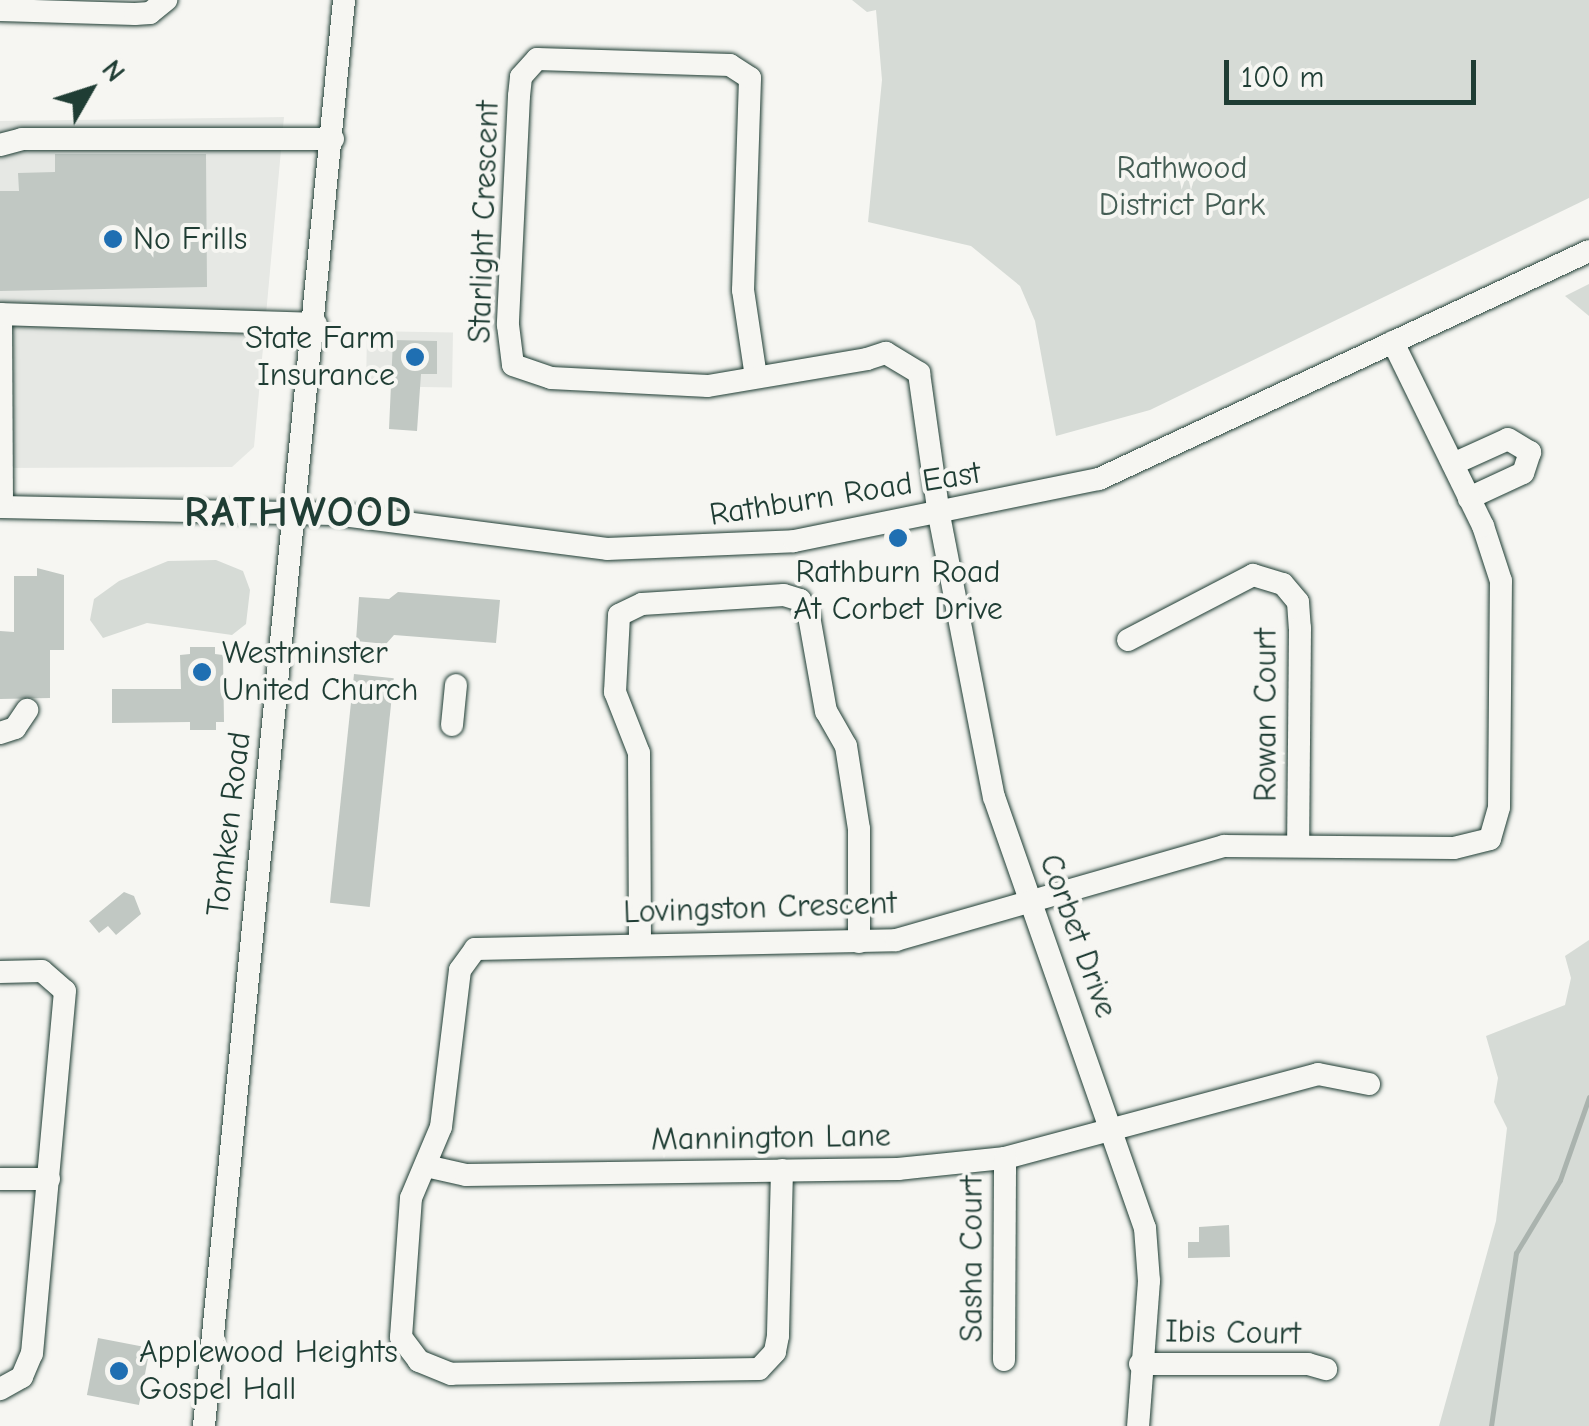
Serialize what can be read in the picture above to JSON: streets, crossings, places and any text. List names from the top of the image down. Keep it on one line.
{"streets":{"street":["Starlight Crescent","Rathburn Road East","Rowan Court","Tomken Road","Lovingston Crescent","Corbet Drive","Mannington Lane","Sasha Court","Ibis Court"]},"crossings":[["Starlight Crescent","Corbet Drive"],["Rathburn Road East","Tomken Road"],["Rathburn Road East","Lovingston Crescent"],["Rathburn Road East","Corbet Drive"],["Rowan Court","Lovingston Crescent"],["Lovingston Crescent","Corbet Drive"],["Lovingston Crescent","Mannington Lane"],["Corbet Drive","Mannington Lane"],["Corbet Drive","Ibis Court"],["Mannington Lane","Sasha Court"]],"districts":["RATHWOOD"],"parks":["Rathwood District Park"],"places":["No Frills","State Farm Insurance","Rathburn Road At Corbet Drive","Westminster United Church","Applewood Heights Gospel Hall"],"scale_bar":"100 m","north":"top right"}
